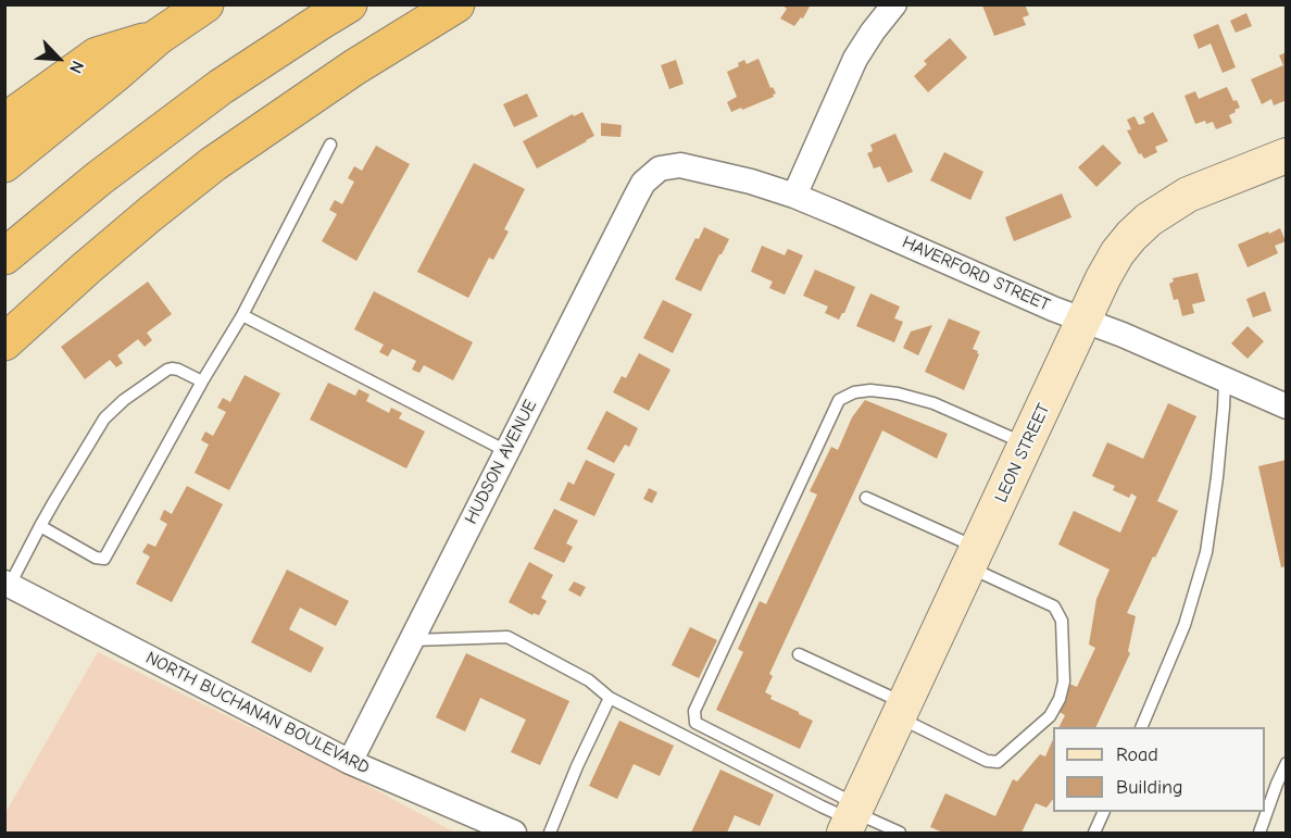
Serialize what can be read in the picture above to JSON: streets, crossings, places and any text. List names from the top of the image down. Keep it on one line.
{"streets":{"street":["HAVERFORD STREET","LEON STREET","HUDSON AVENUE","NORTH BUCHANAN BOULEVARD"]},"crossings":[["HAVERFORD STREET","LEON STREET"],["HAVERFORD STREET","HUDSON AVENUE"],["HUDSON AVENUE","NORTH BUCHANAN BOULEVARD"]],"legend":["Road","Building"],"north":"bottom right"}
